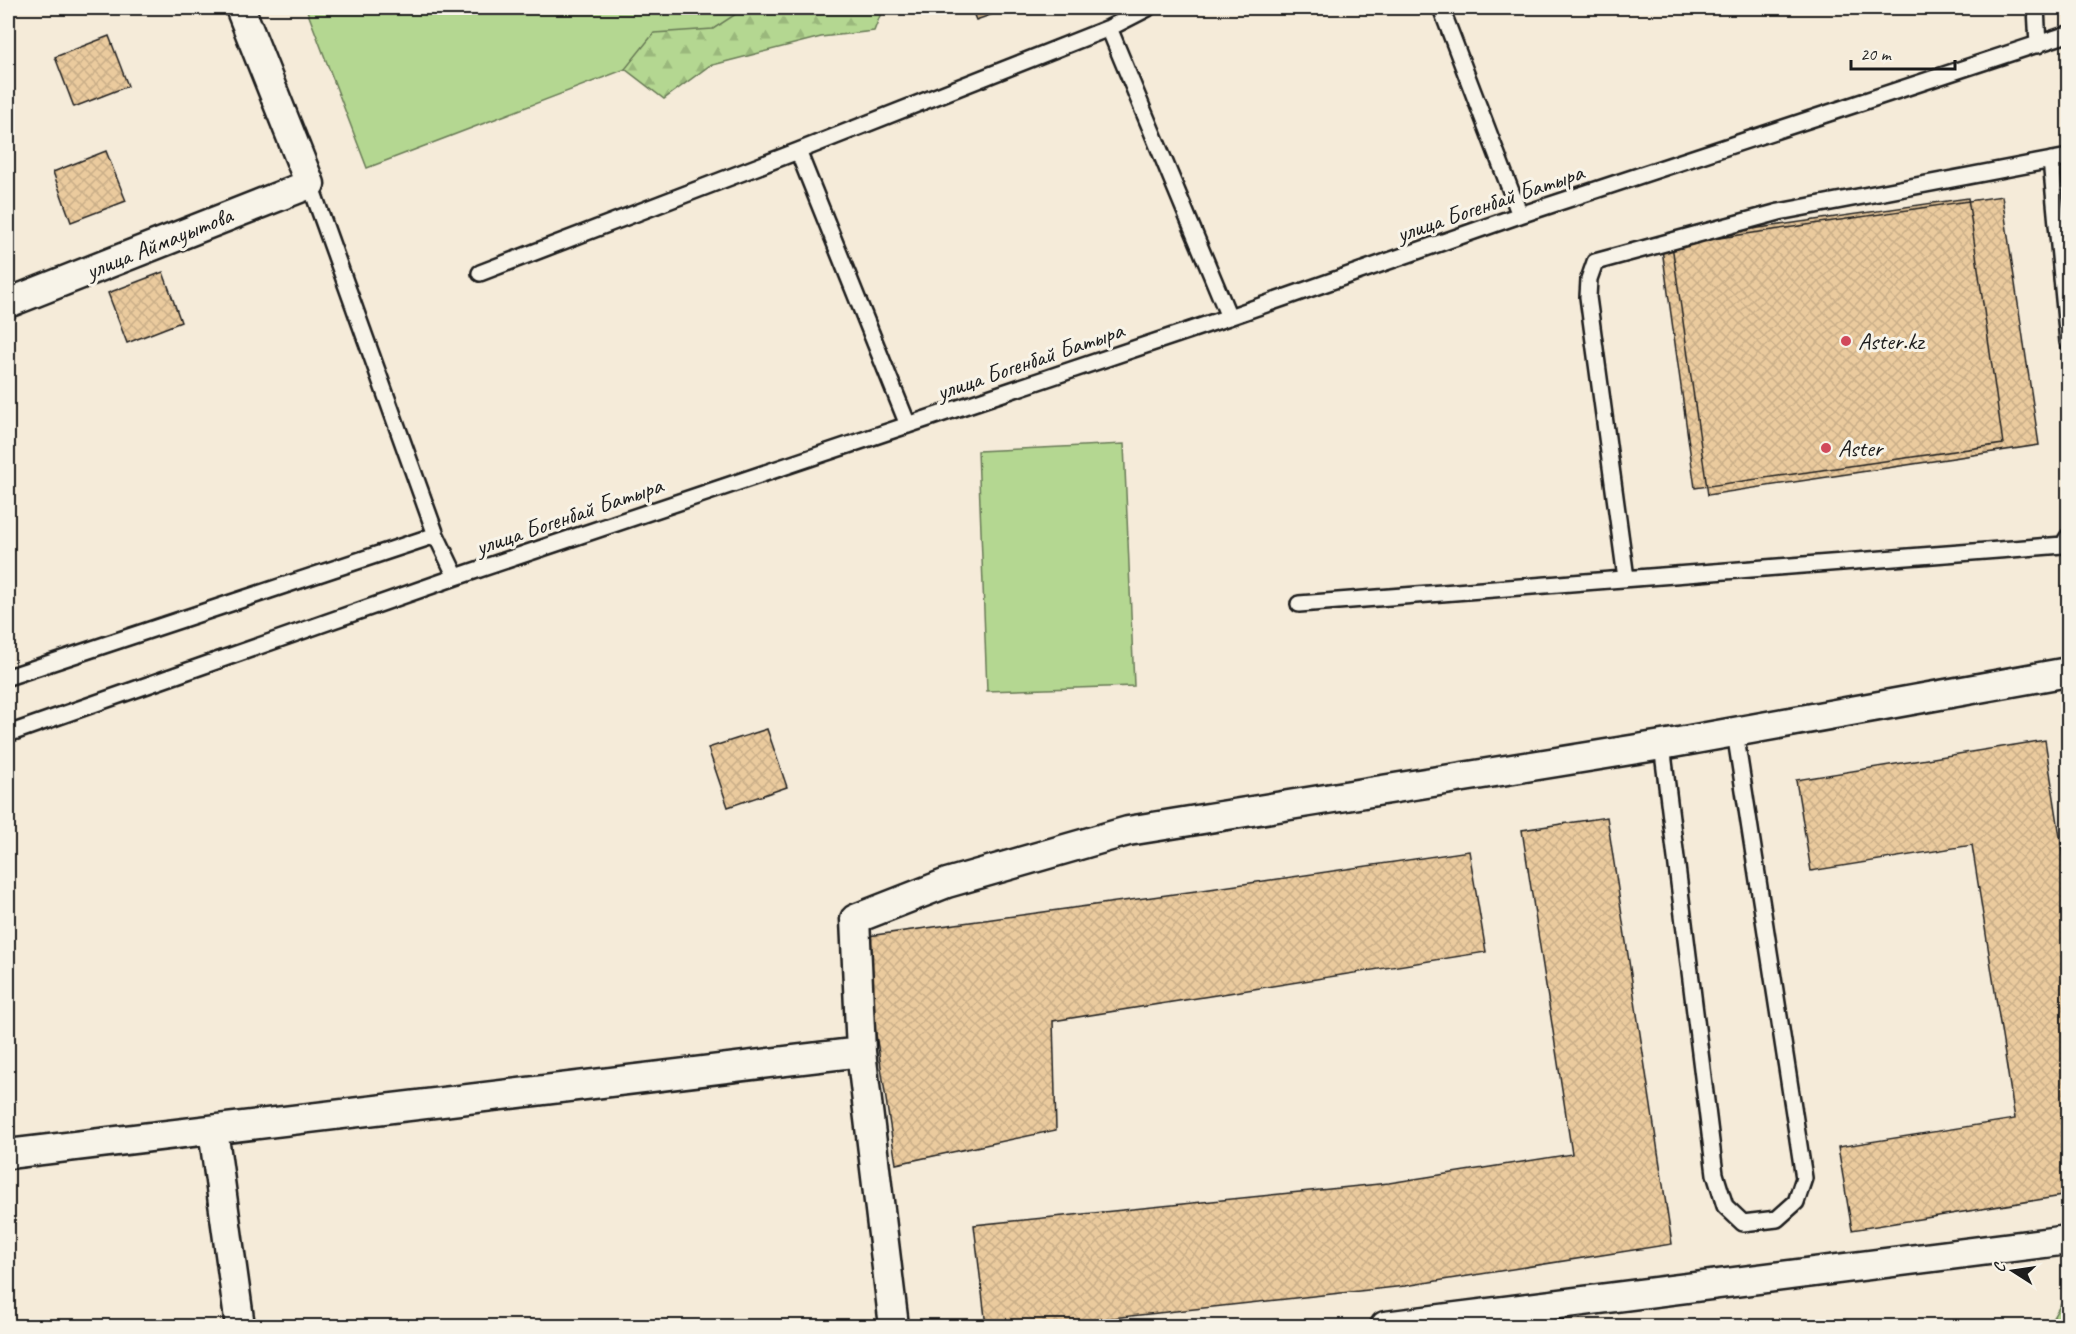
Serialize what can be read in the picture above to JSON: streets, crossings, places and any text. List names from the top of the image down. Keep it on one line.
{"streets":{"street":["улица Аймауытова"],"lane":["улица Богенбай Батыра"]},"places":["Aster.kz","Aster"],"scale_bar":"20 m","north":"left"}
